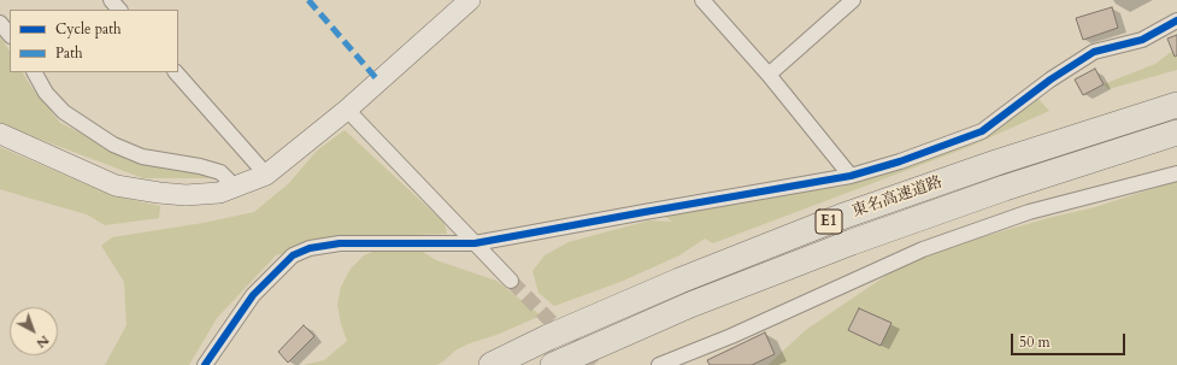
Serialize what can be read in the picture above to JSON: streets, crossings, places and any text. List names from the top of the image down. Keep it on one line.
{"streets":{"highway":["東名高速道路","E1"]},"legend":["Cycle path","Path"],"scale_bar":"50 m","north":"bottom right"}
